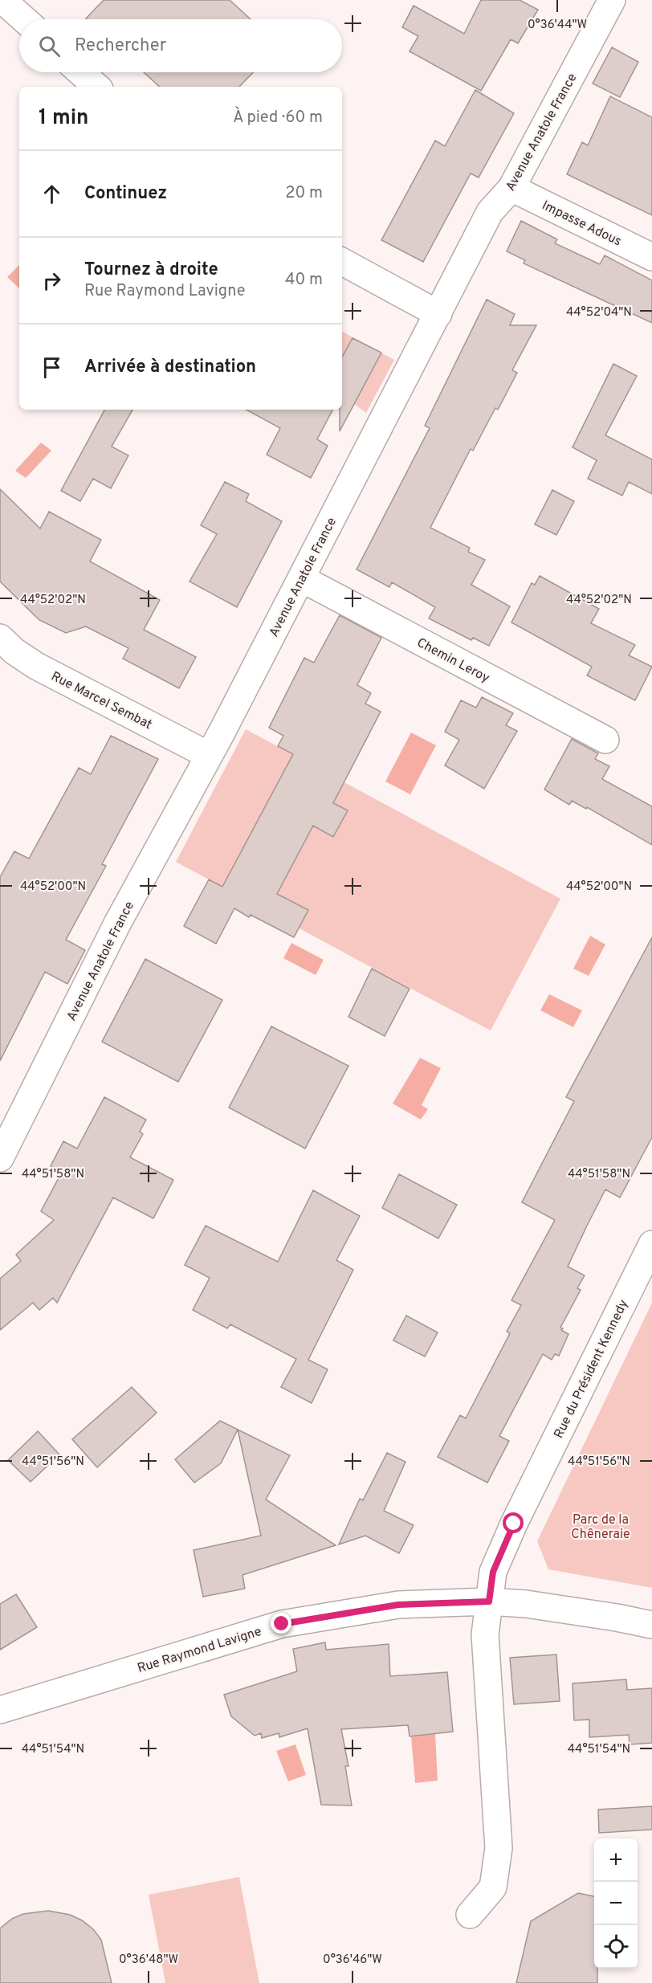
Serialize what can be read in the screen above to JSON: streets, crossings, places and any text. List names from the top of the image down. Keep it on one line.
{"streets":{"street":["Avenue Anatole France","Impasse Adous","Chemin Leroy","Rue Marcel Sembat","Rue du Président Kennedy","Rue Raymond Lavigne"]},"crossings":[["Avenue Anatole France","Impasse Adous"],["Avenue Anatole France","Chemin Leroy"],["Avenue Anatole France","Rue Marcel Sembat"],["Rue du Président Kennedy","Rue Raymond Lavigne"]],"parks":["Parc de la Chêneraie"],"page":{"search":"Rechercher","heading":["1 min","À pied · 60 m"],"list":[["Continuez","20 m"],["Tournez à droite","Rue Raymond Lavigne","40 m"],"Arrivée à destination"],"map_buttons":["+","−"]},"coordinates":["0°36'44\"W","44°52'04\"N","44°52'02\"N","44°52'00\"N","44°51'58\"N","44°51'56\"N","44°51'54\"N","0°36'48\"W","0°36'46\"W"]}
